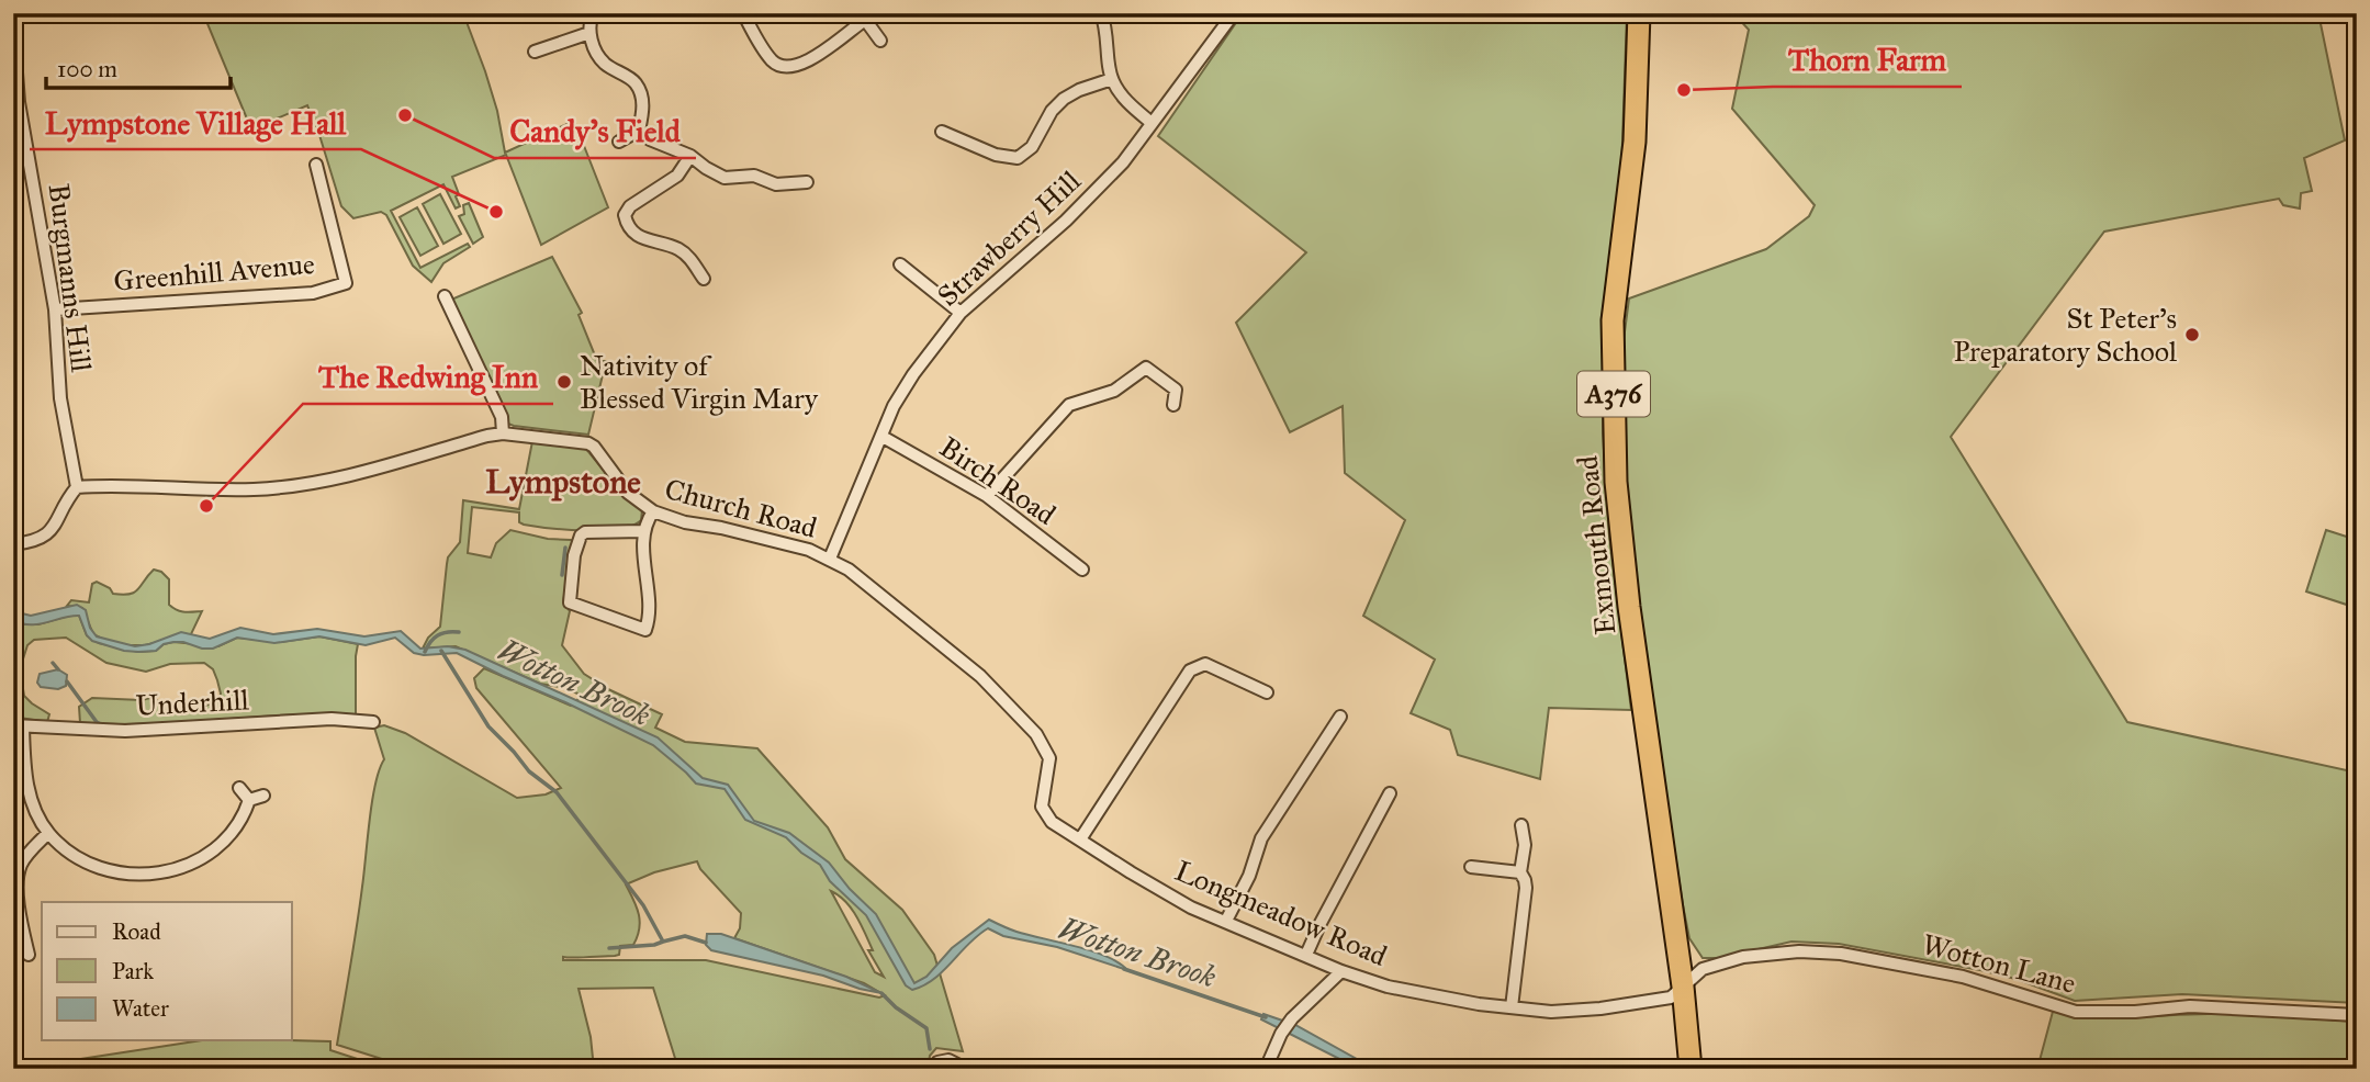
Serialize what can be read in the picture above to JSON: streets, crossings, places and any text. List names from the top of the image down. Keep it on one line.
{"streets":{"highway":["A376","Exmouth Road"],"street":["Strawberry Hill","Greenhill Avenue","Burgmanns Hill","Birch Road","Church Road","Underhill","Longmeadow Road","Wotton Lane"]},"crossings":[["Strawberry Hill","Birch Road"],["Strawberry Hill","Church Road"],["Strawberry Hill","Longmeadow Road"],["Greenhill Avenue","Burgmanns Hill"],["Burgmanns Hill","Church Road"],["Church Road","Longmeadow Road"],["Exmouth Road","Longmeadow Road"],["Exmouth Road","Wotton Lane"],["Longmeadow Road","Wotton Lane"]],"districts":["Lympstone"],"water":["Wotton Brook"],"places":["Thorn Farm","Candy's Field","Lympstone Village Hall","St Peter's Preparatory School","Nativity of Blessed Virgin Mary","The Redwing Inn"],"legend":["Road","Park","Water"],"scale_bar":"100 m"}
